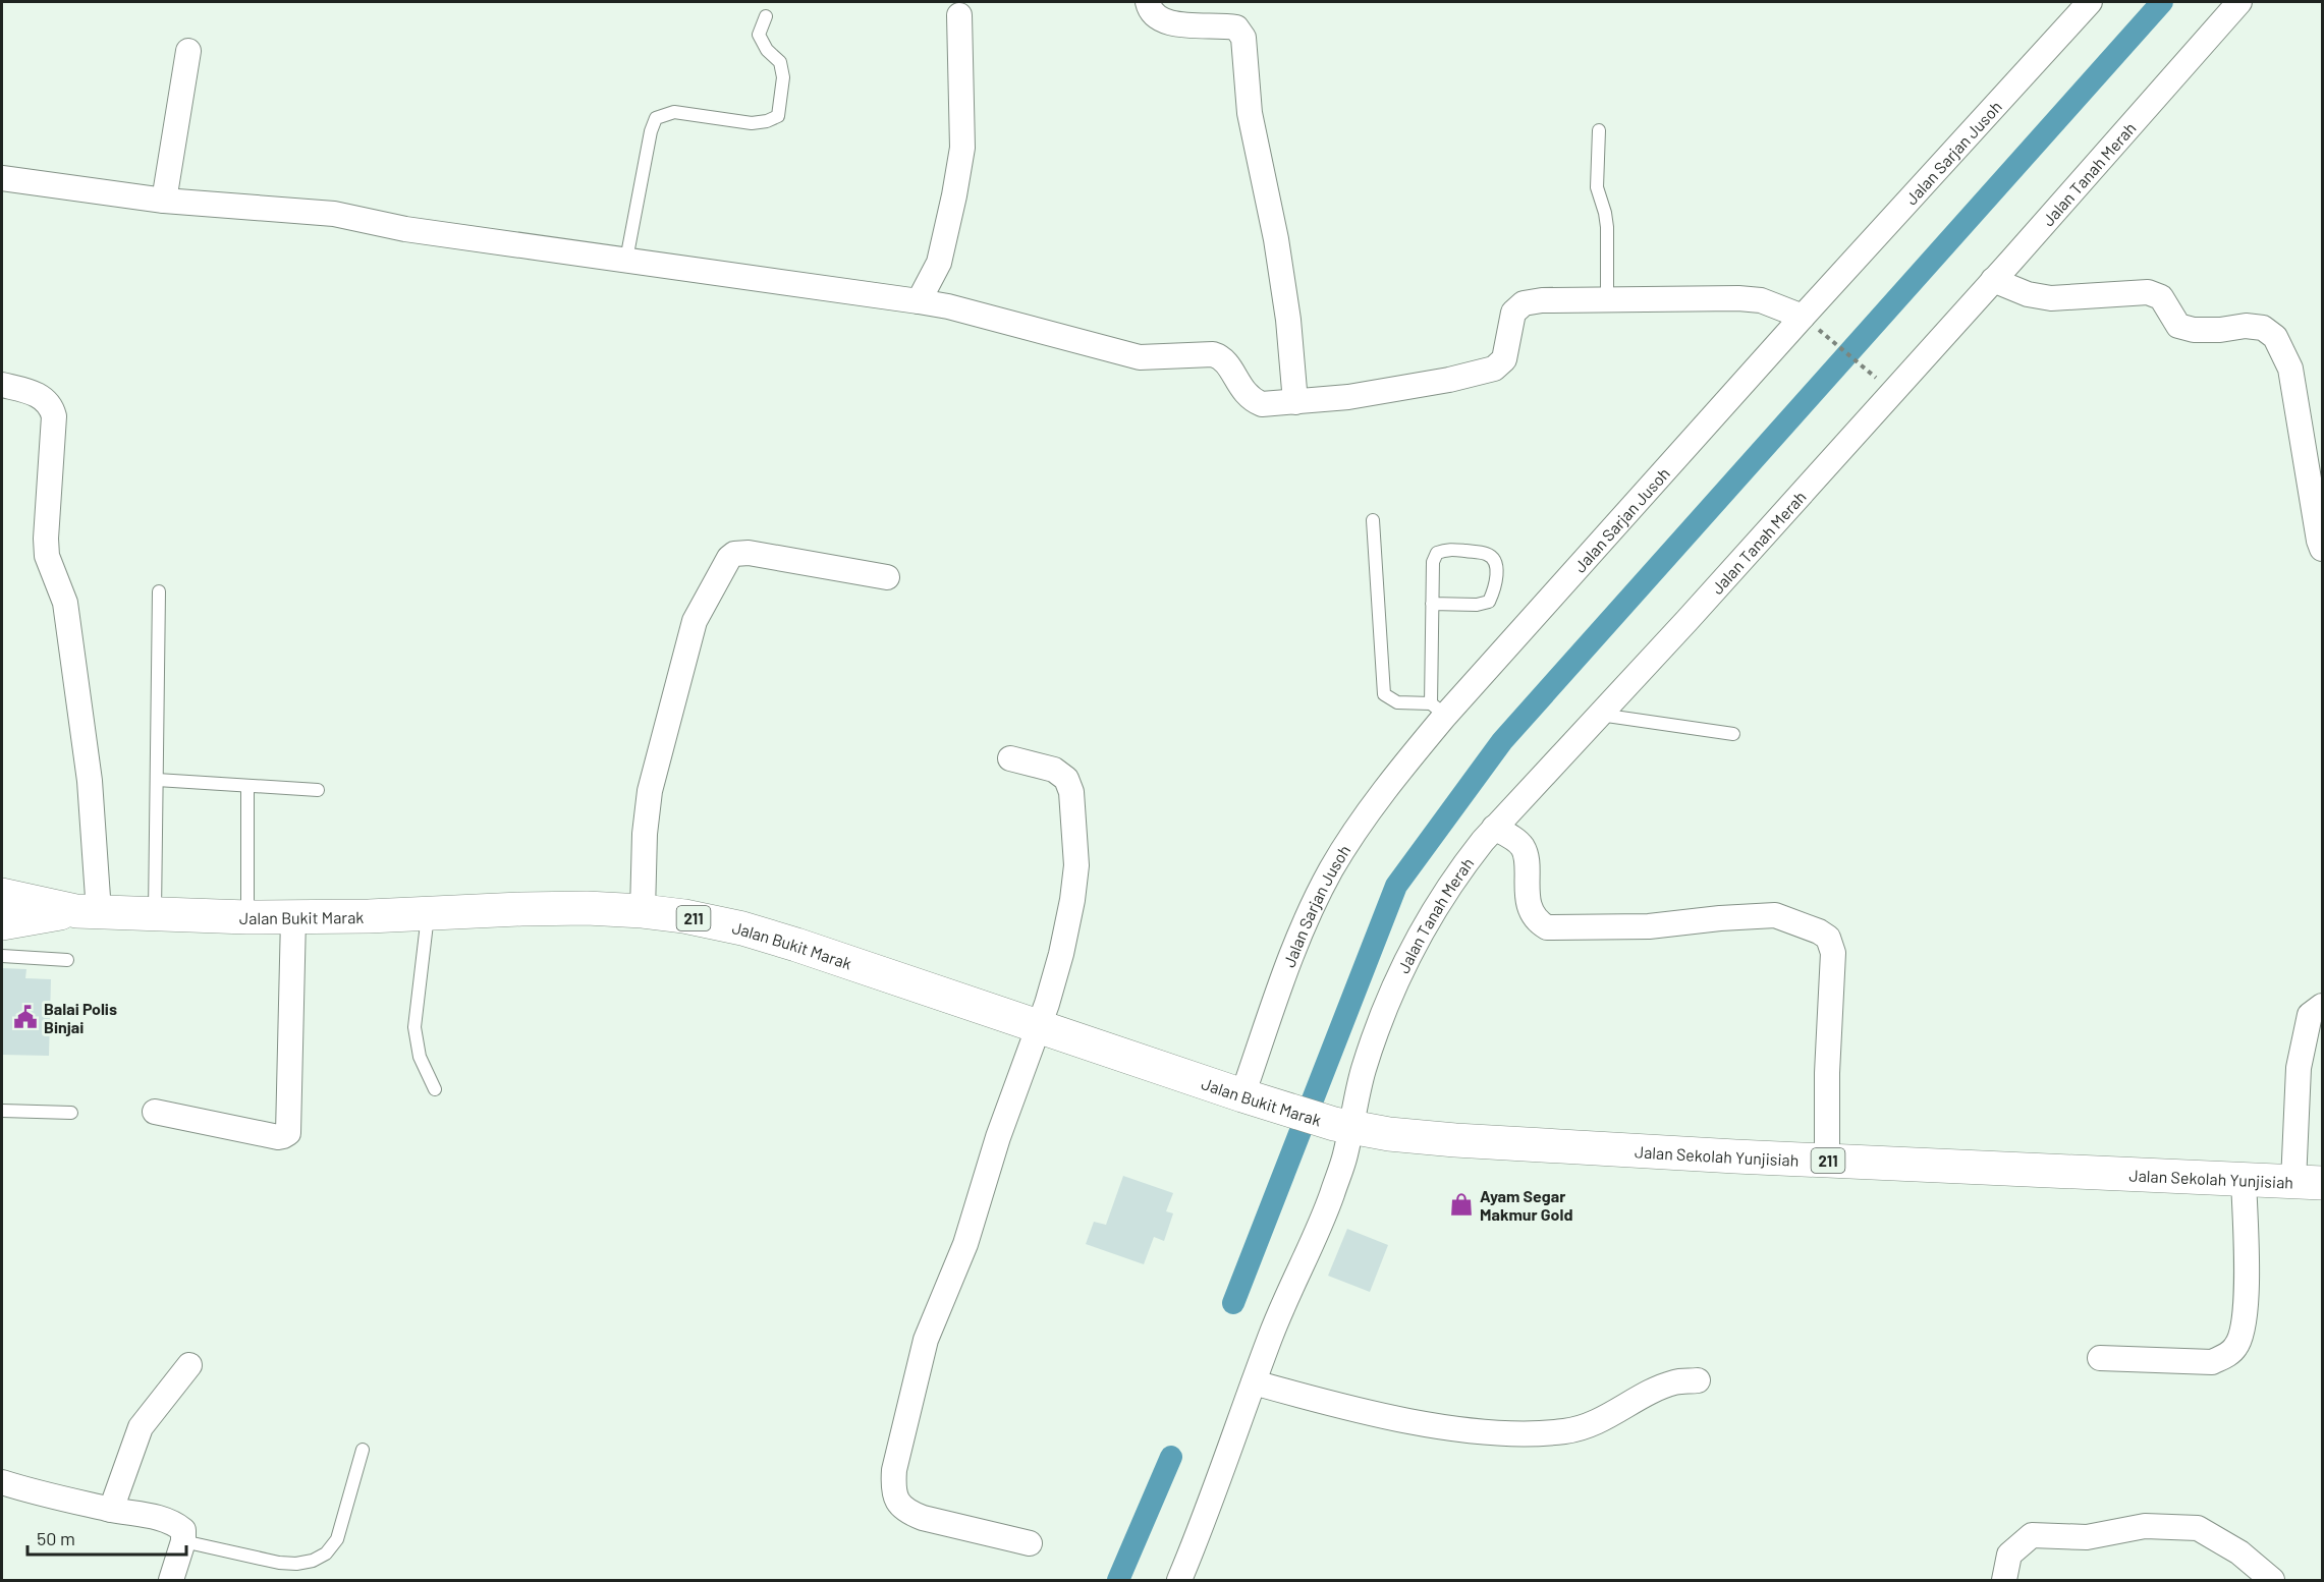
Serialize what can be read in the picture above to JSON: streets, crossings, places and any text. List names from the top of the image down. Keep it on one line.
{"streets":{"main road":["Jalan Bukit Marak","211","Jalan Sekolah Yunjisiah"],"street":["Jalan Sarjan Jusoh","Jalan Tanah Merah"]},"crossings":[["Jalan Sarjan Jusoh","Jalan Bukit Marak"],["Jalan Tanah Merah","Jalan Bukit Marak"],["Jalan Tanah Merah","Jalan Sekolah Yunjisiah"],["Jalan Bukit Marak","Jalan Sekolah Yunjisiah"]],"places":{"public building":["Balai Polis Binjai"],"shop":["Ayam Segar Makmur Gold"]},"scale_bar":"50 m"}
